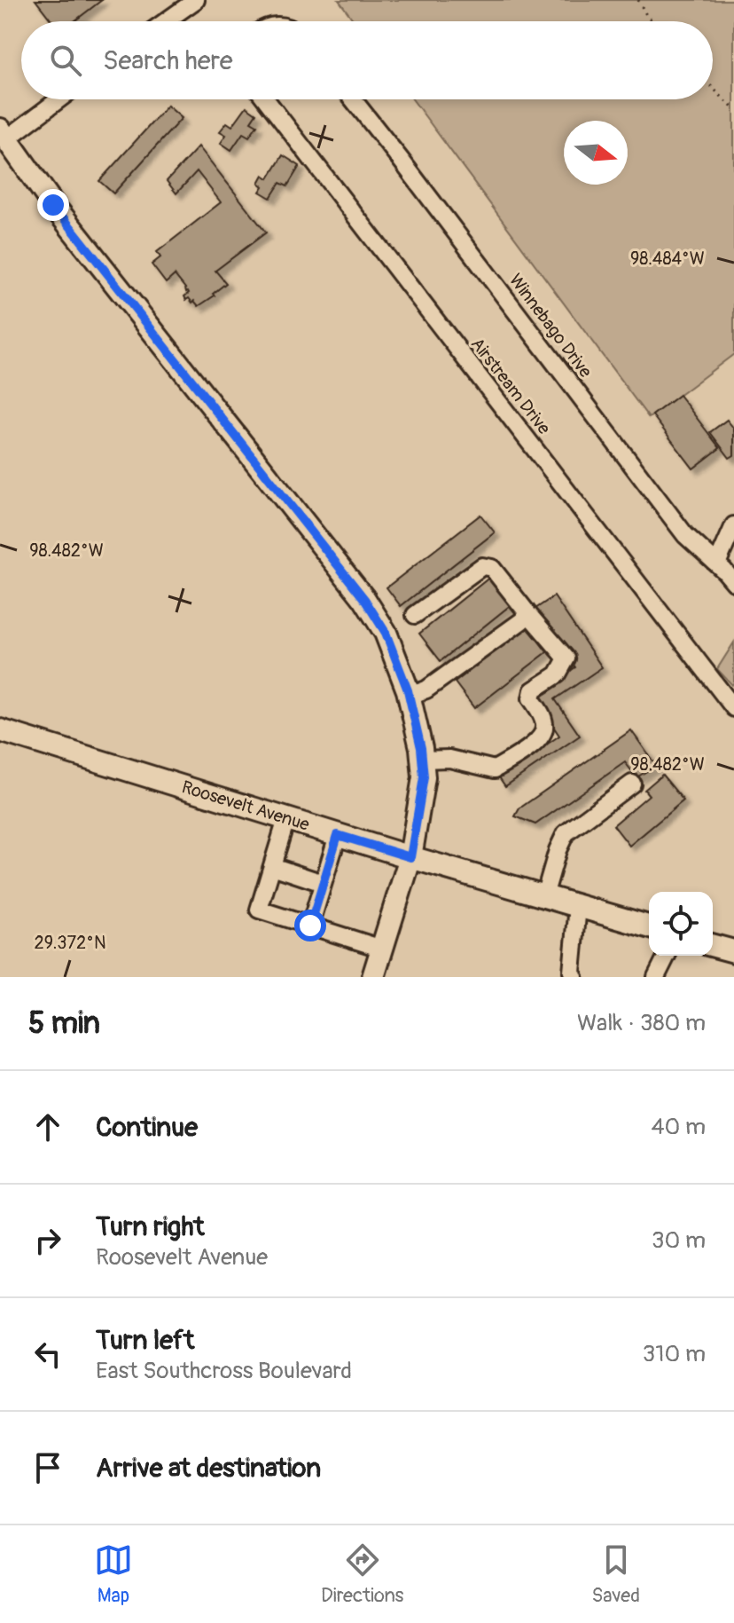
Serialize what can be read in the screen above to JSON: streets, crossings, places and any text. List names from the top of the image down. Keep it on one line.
{"streets":{"main road":["Roosevelt Avenue"],"lane":["Winnebago Drive","Airstream Drive"]},"north":"right","page":{"search":"Search here","heading":["5 min","Walk · 380 m"],"list":[["Continue","40 m"],["Turn right","Roosevelt Avenue","30 m"],["Turn left","East Southcross Boulevard","310 m"],"Arrive at destination"],"nav":["Map","Directions","Saved"]},"coordinates":["98.484°W","98.482°W","29.372°N"]}
